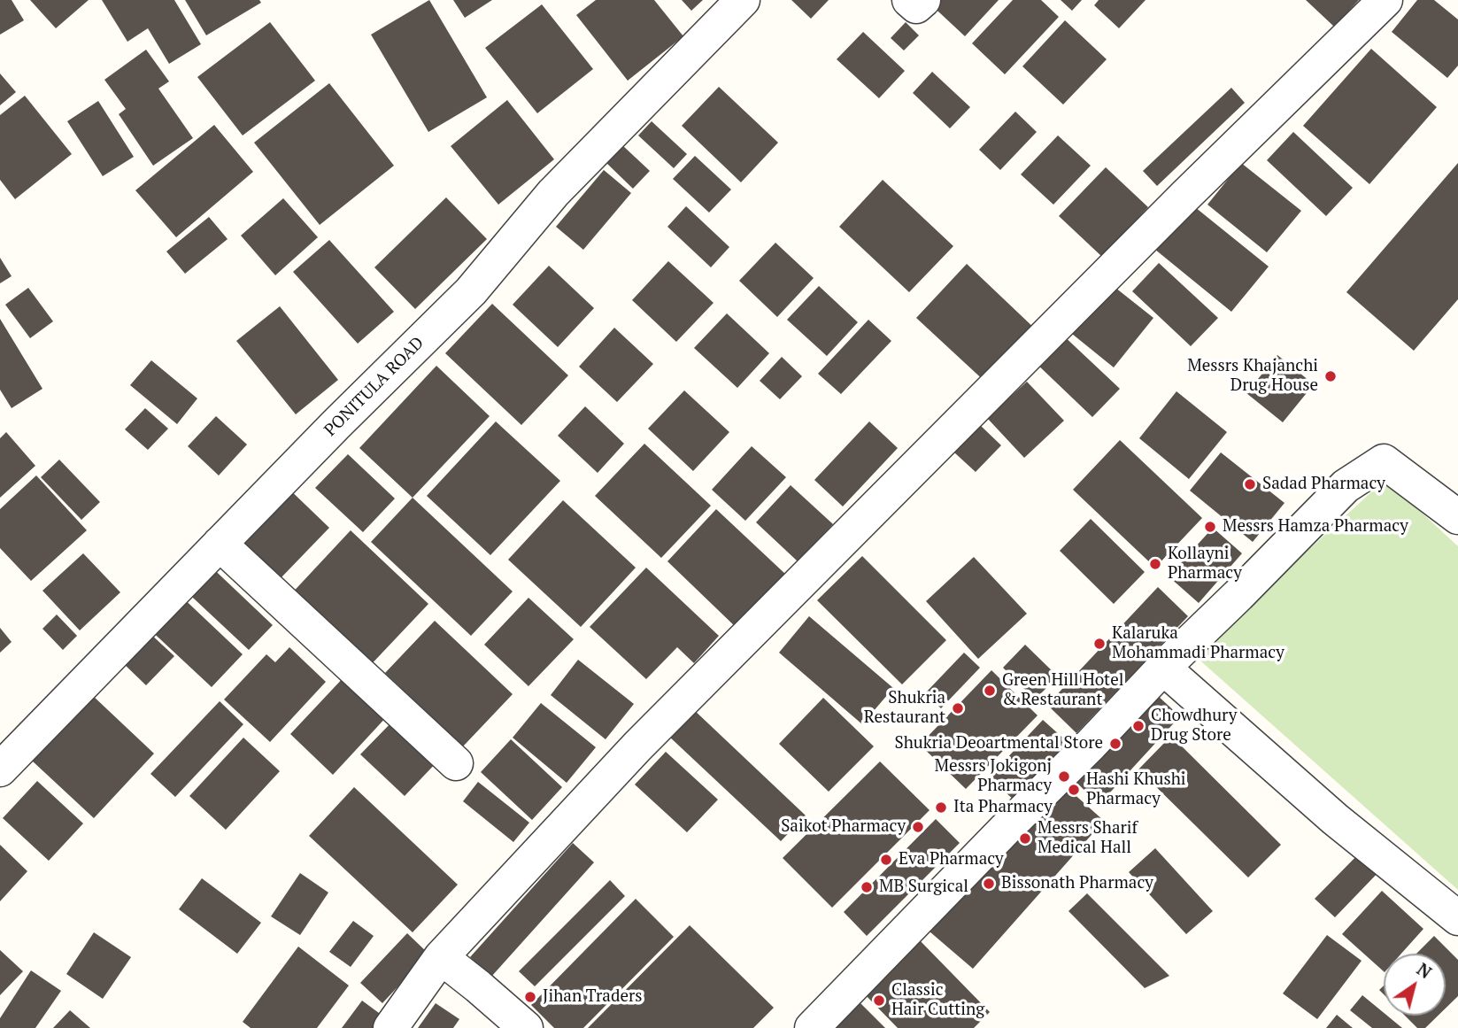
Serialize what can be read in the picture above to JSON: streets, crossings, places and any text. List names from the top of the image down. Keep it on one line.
{"streets":{"street":["PONITULA ROAD"]},"places":["Messrs Khajanchi Drug House","Sadad Pharmacy","Messrs Hamza Pharmacy","Kollayni Pharmacy","Kalaruka Mohammadi Pharmacy","Green Hill Hotel & Restaurant","Shukria Restaurant","Chowdhury Drug Store","Shukria Deoartmental Store","Messrs Jokigonj Pharmacy","Hashi Khushi Pharmacy","Ita Pharmacy","Saikot Pharmacy","Messrs Sharif Medical Hall","Eva Pharmacy","Bissonath Pharmacy","MB Surgical","Jihan Traders","Classic Hair Cutting"],"north":"top right"}
